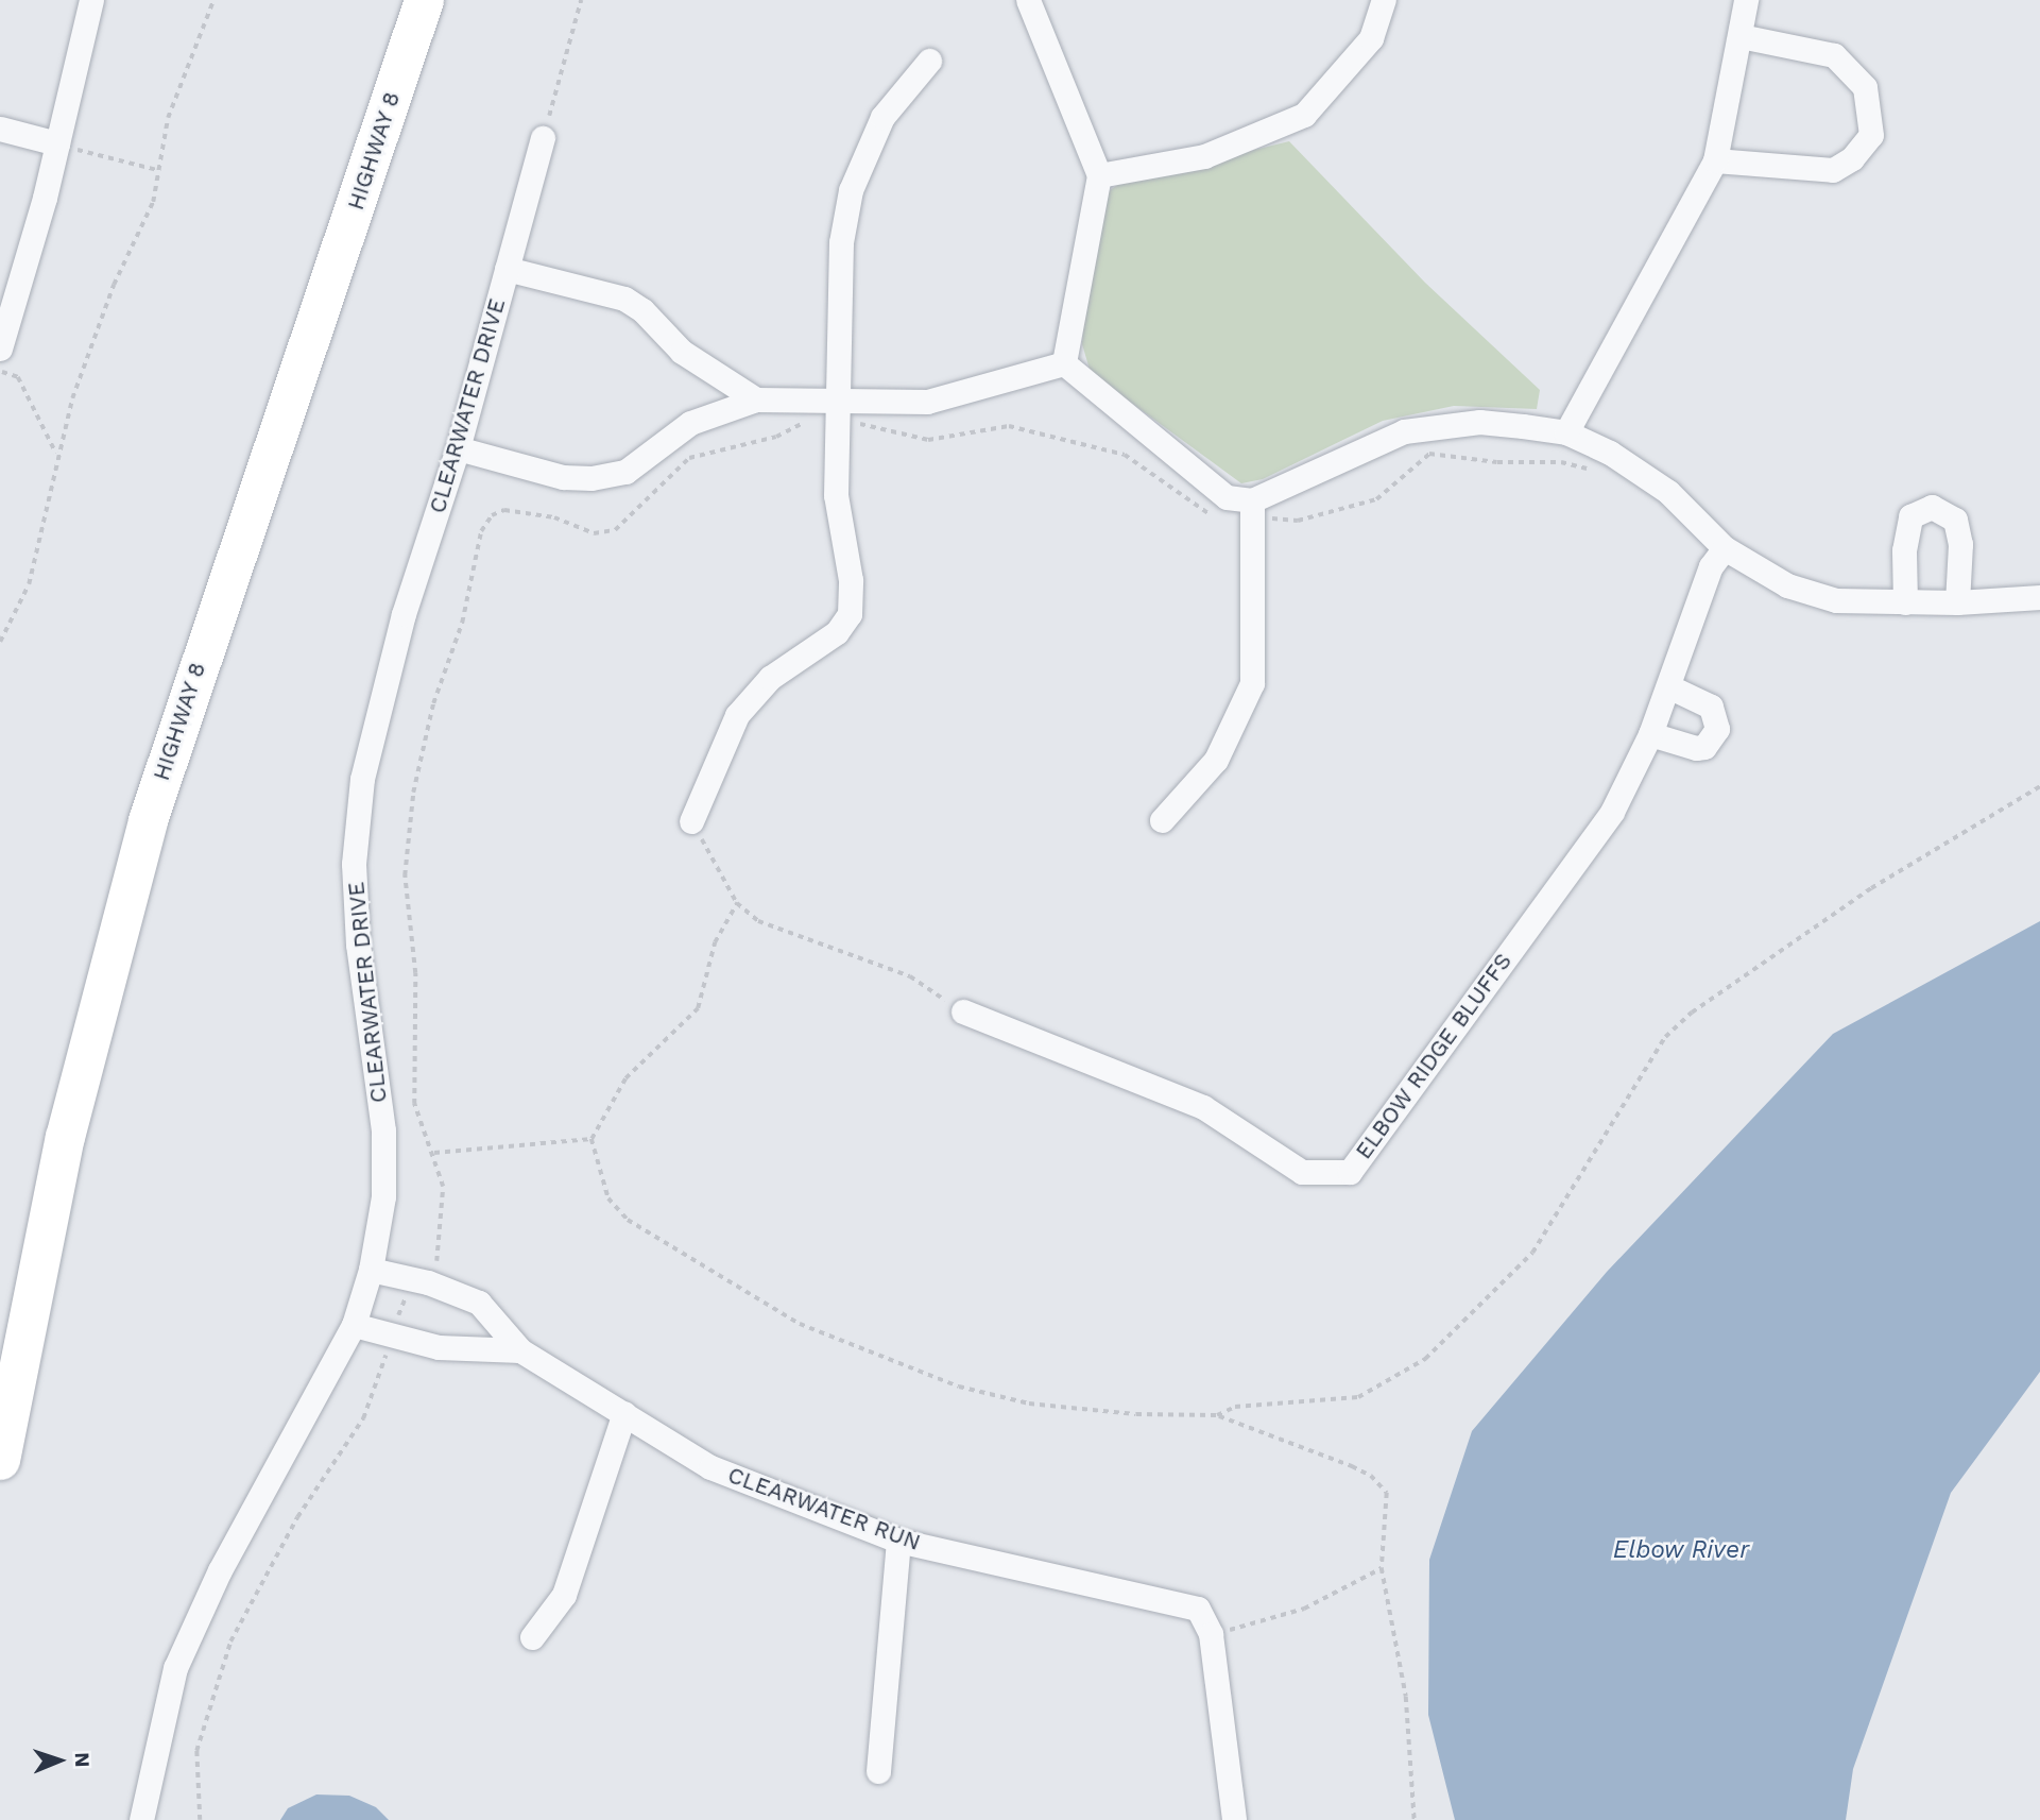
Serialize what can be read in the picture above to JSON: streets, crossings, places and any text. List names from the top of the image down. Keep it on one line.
{"streets":{"main road":["HIGHWAY 8"],"street":["CLEARWATER DRIVE","ELBOW RIDGE BLUFFS","CLEARWATER RUN"]},"crossings":[["CLEARWATER DRIVE","CLEARWATER RUN"]],"water":["Elbow River"],"north":"right"}
